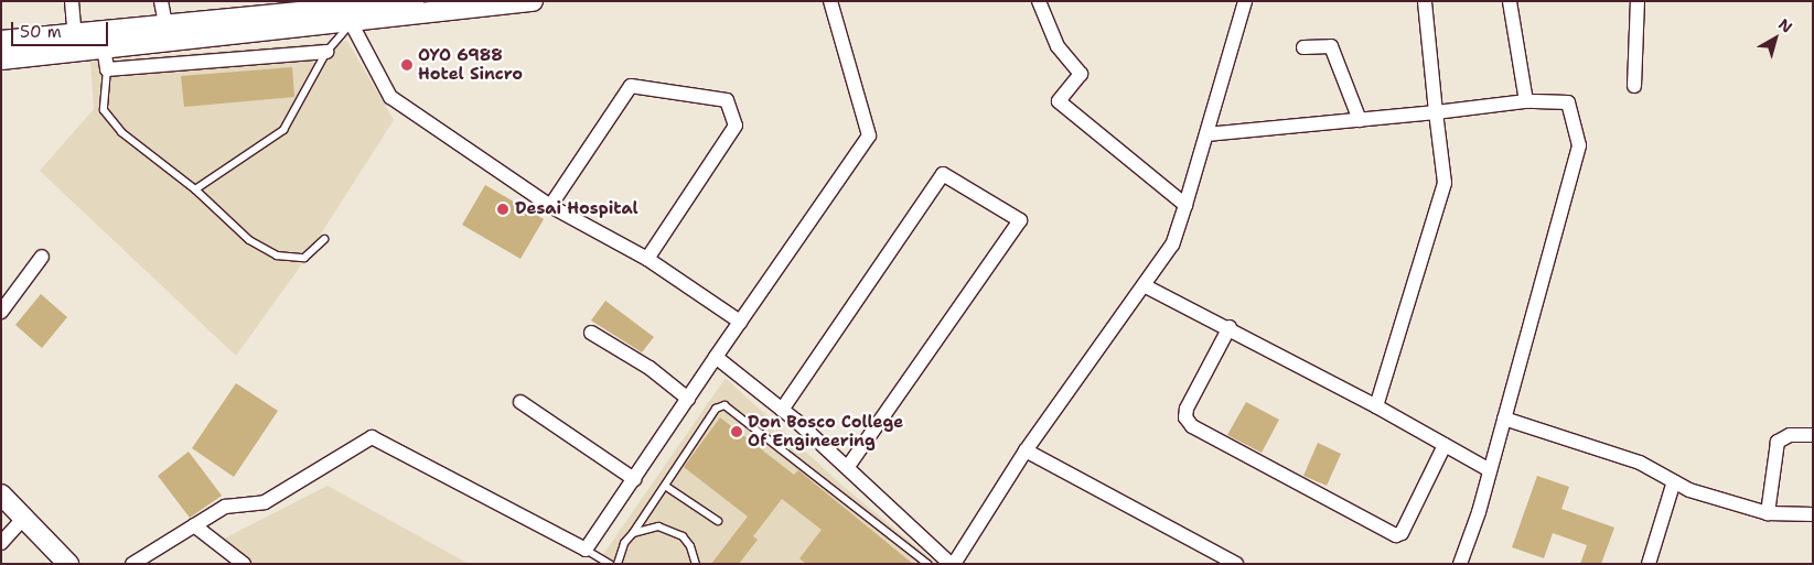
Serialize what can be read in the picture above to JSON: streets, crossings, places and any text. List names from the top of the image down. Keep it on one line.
{"places":["OYO 6988 Hotel Sincro","Desai Hospital","Don Bosco College Of Engineering"],"scale_bar":"50 m","north":"top right"}
